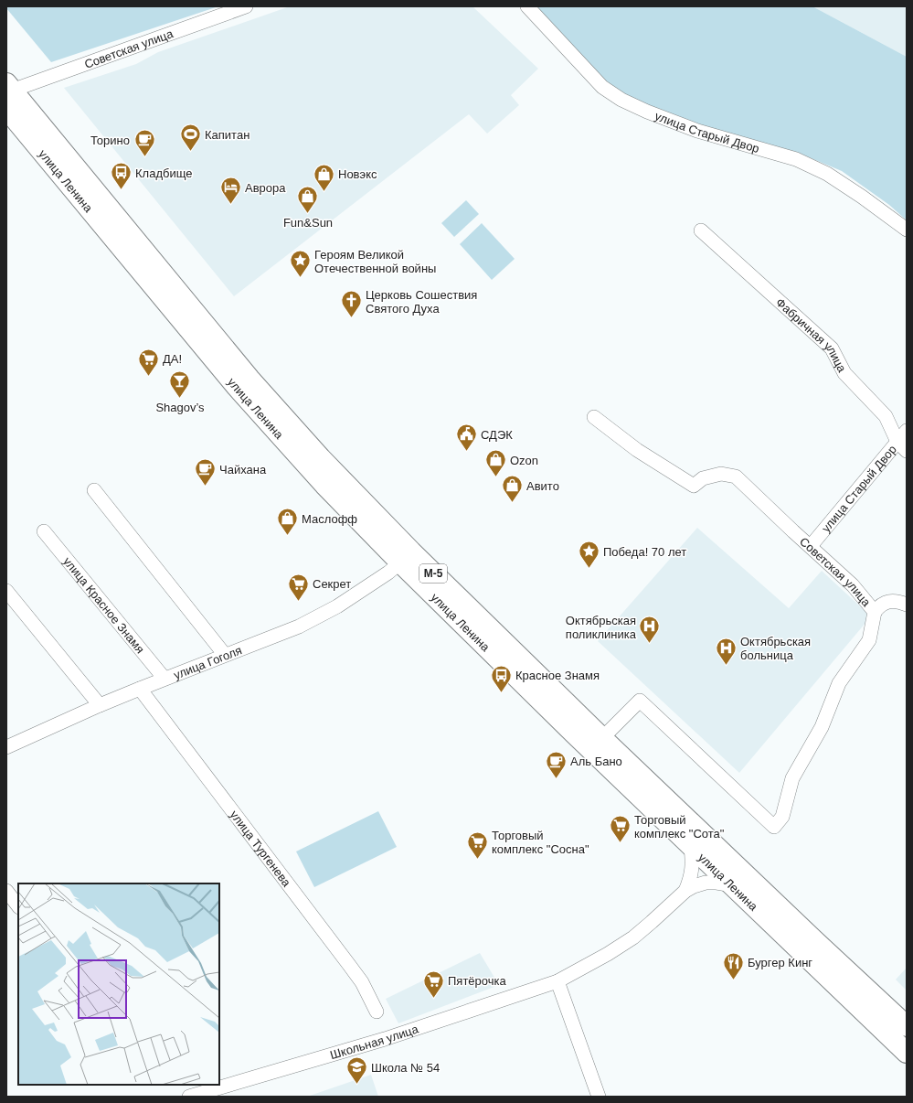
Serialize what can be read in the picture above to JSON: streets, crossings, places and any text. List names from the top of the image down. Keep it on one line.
{"streets":{"main road":["улица Ленина","М-5"],"street":["Советская улица","улица Старый Двор","Фабричная улица","улица Красное Знамя","улица Гоголя","улица Тургенева","Школьная улица"]},"crossings":[["Советская улица","улица Старый Двор"],["Советская улица","улица Ленина"],["улица Старый Двор","Фабричная улица"],["улица Ленина","улица Гоголя"],["улица Ленина","Школьная улица"],["улица Красное Знамя","улица Гоголя"],["улица Гоголя","улица Тургенева"]],"places":{"sports":["Капитан"],"cafe":["Торино","Чайхана","Аль Бано"],"bus stop":["Кладбище","Красное Знамя"],"shop":["Новэкс","Fun&Sun","Ozon","Авито","Маслофф"],"hotel":["Аврора"],"place":["Героям Великой Отечественной войны","Победа! 70 лет"],"church":["Церковь Сошествия Святого Духа"],"supermarket":["ДА!","Секрет","Торговый комплекс \"Сота\"","Торговый комплекс \"Сосна\"","Пятёрочка"],"bar":["Shagov’s"],"public building":["СДЭК"],"hospital":["Октябрьская поликлиника","Октябрьская больница"],"restaurant":["Бургер Кинг"],"school or university":["Школа № 54"]}}
